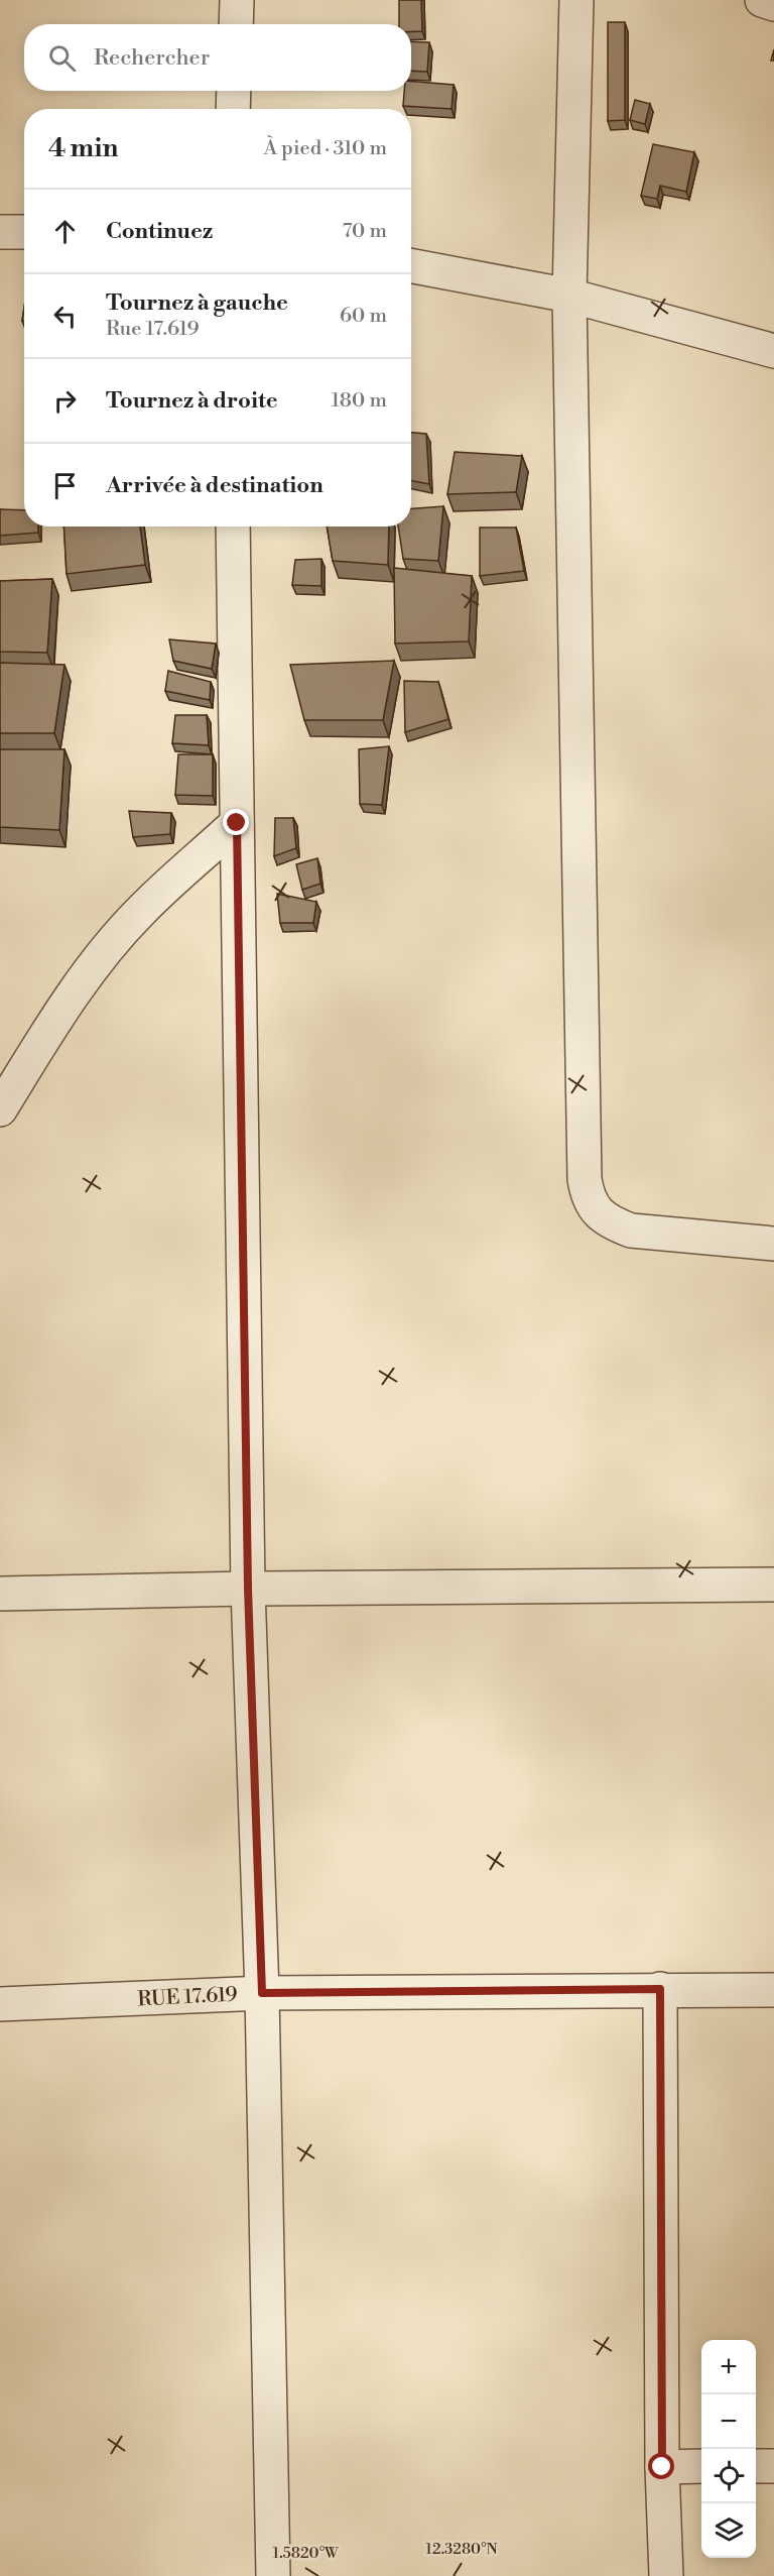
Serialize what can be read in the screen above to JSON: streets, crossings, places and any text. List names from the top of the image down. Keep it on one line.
{"streets":{"street":["RUE 17.619"]},"page":{"search":"Rechercher","heading":["4 min","À pied · 310 m"],"list":[["Continuez","70 m"],["Tournez à gauche","Rue 17.619","60 m"],["Tournez à droite","180 m"],"Arrivée à destination"],"map_buttons":["+","−"]},"coordinates":["12.3280°N","1.5820°W"]}
